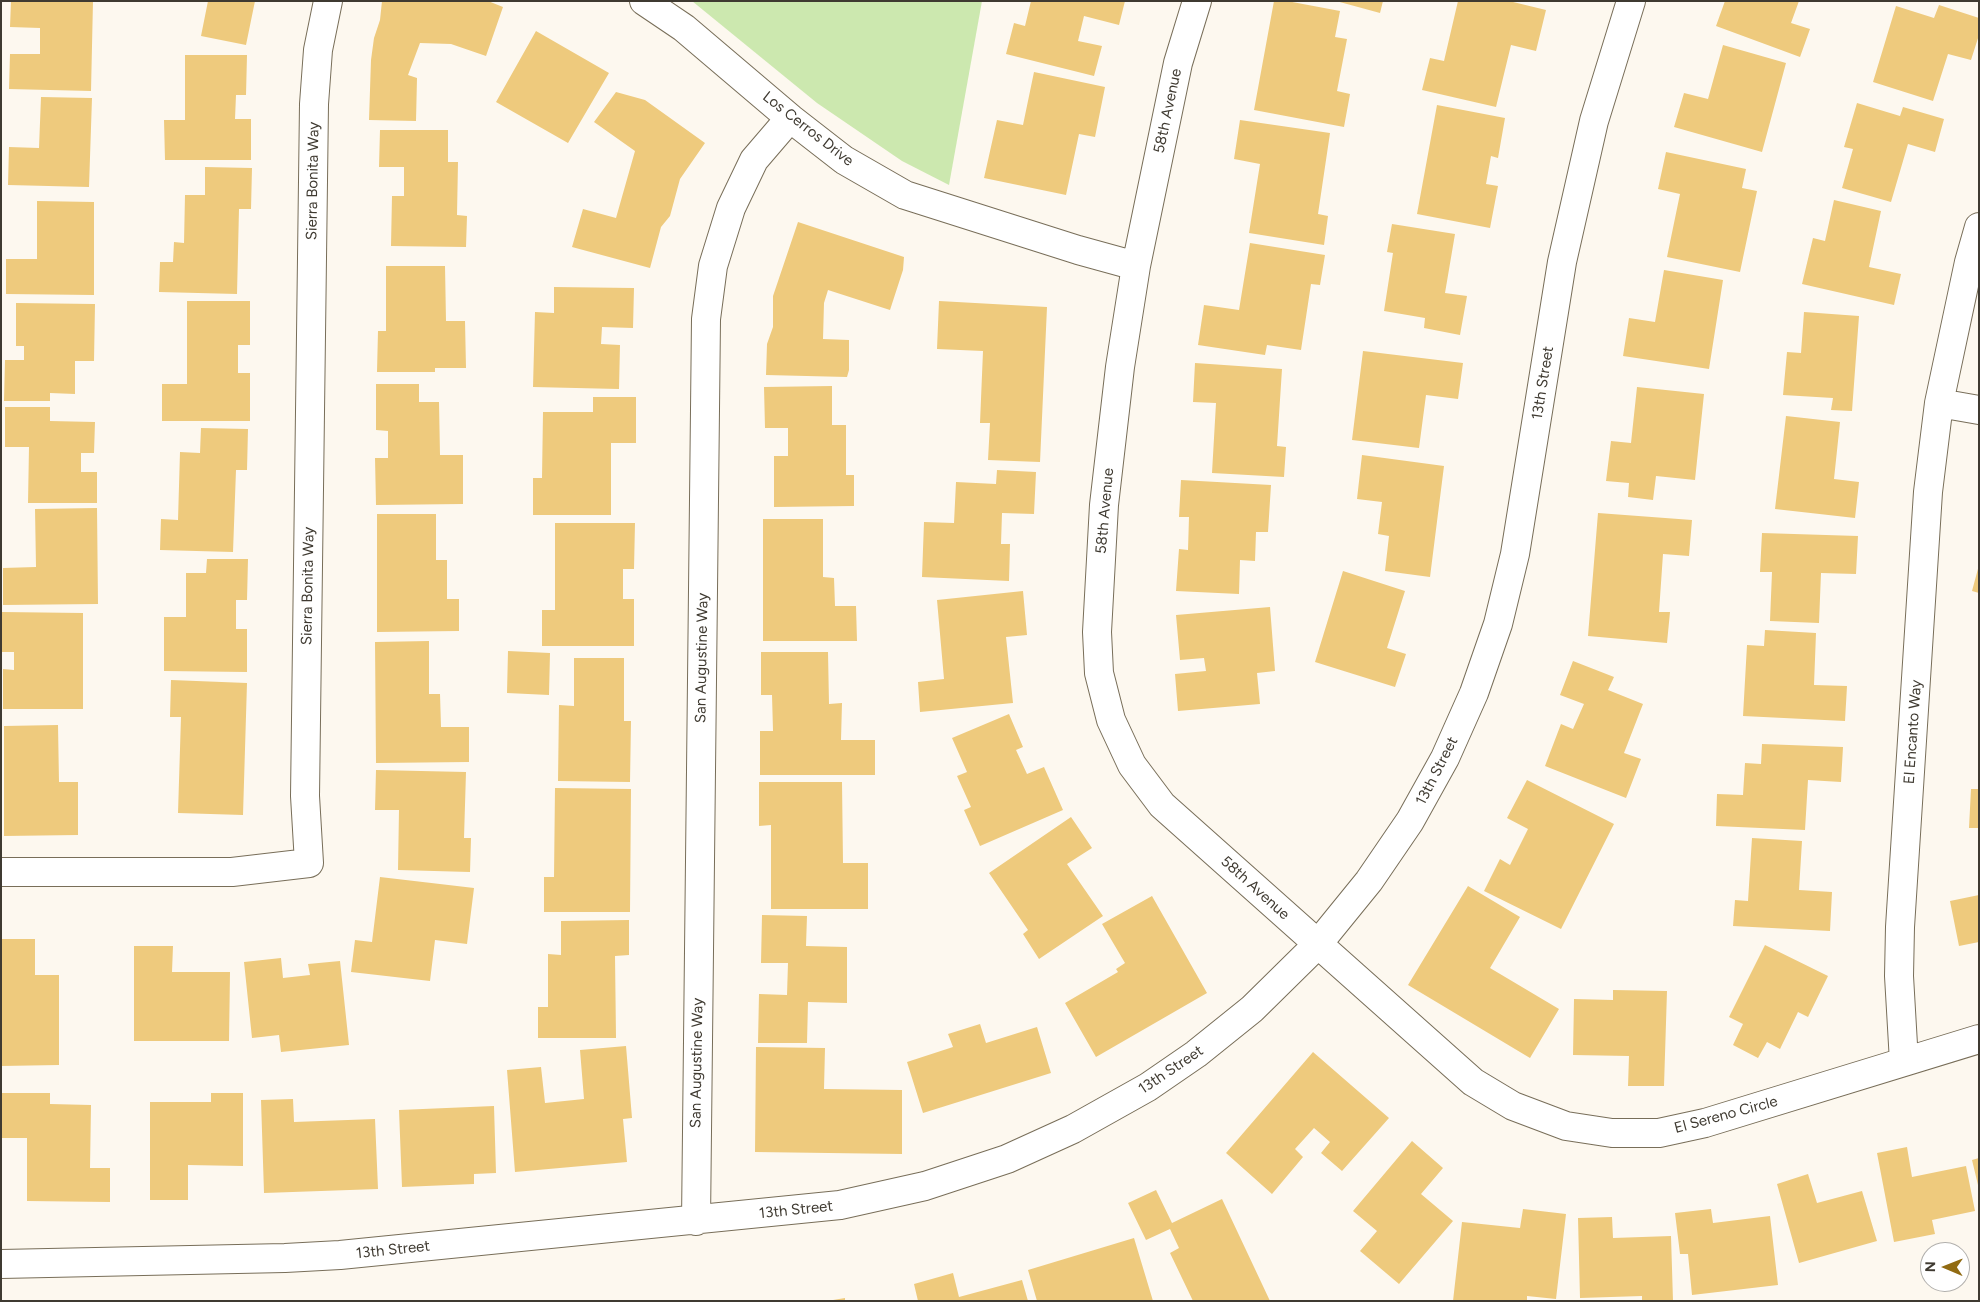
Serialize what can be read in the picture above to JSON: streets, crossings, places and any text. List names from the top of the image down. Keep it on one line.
{"streets":{"street":["58th Avenue","Los Cerros Drive","Sierra Bonita Way","13th Street","San Augustine Way","El Encanto Way","El Sereno Circle"]},"crossings":[["58th Avenue","Los Cerros Drive"],["58th Avenue","13th Street"],["58th Avenue","El Sereno Circle"],["Los Cerros Drive","San Augustine Way"],["13th Street","San Augustine Way"],["13th Street","El Sereno Circle"],["El Encanto Way","El Sereno Circle"]],"north":"left"}
